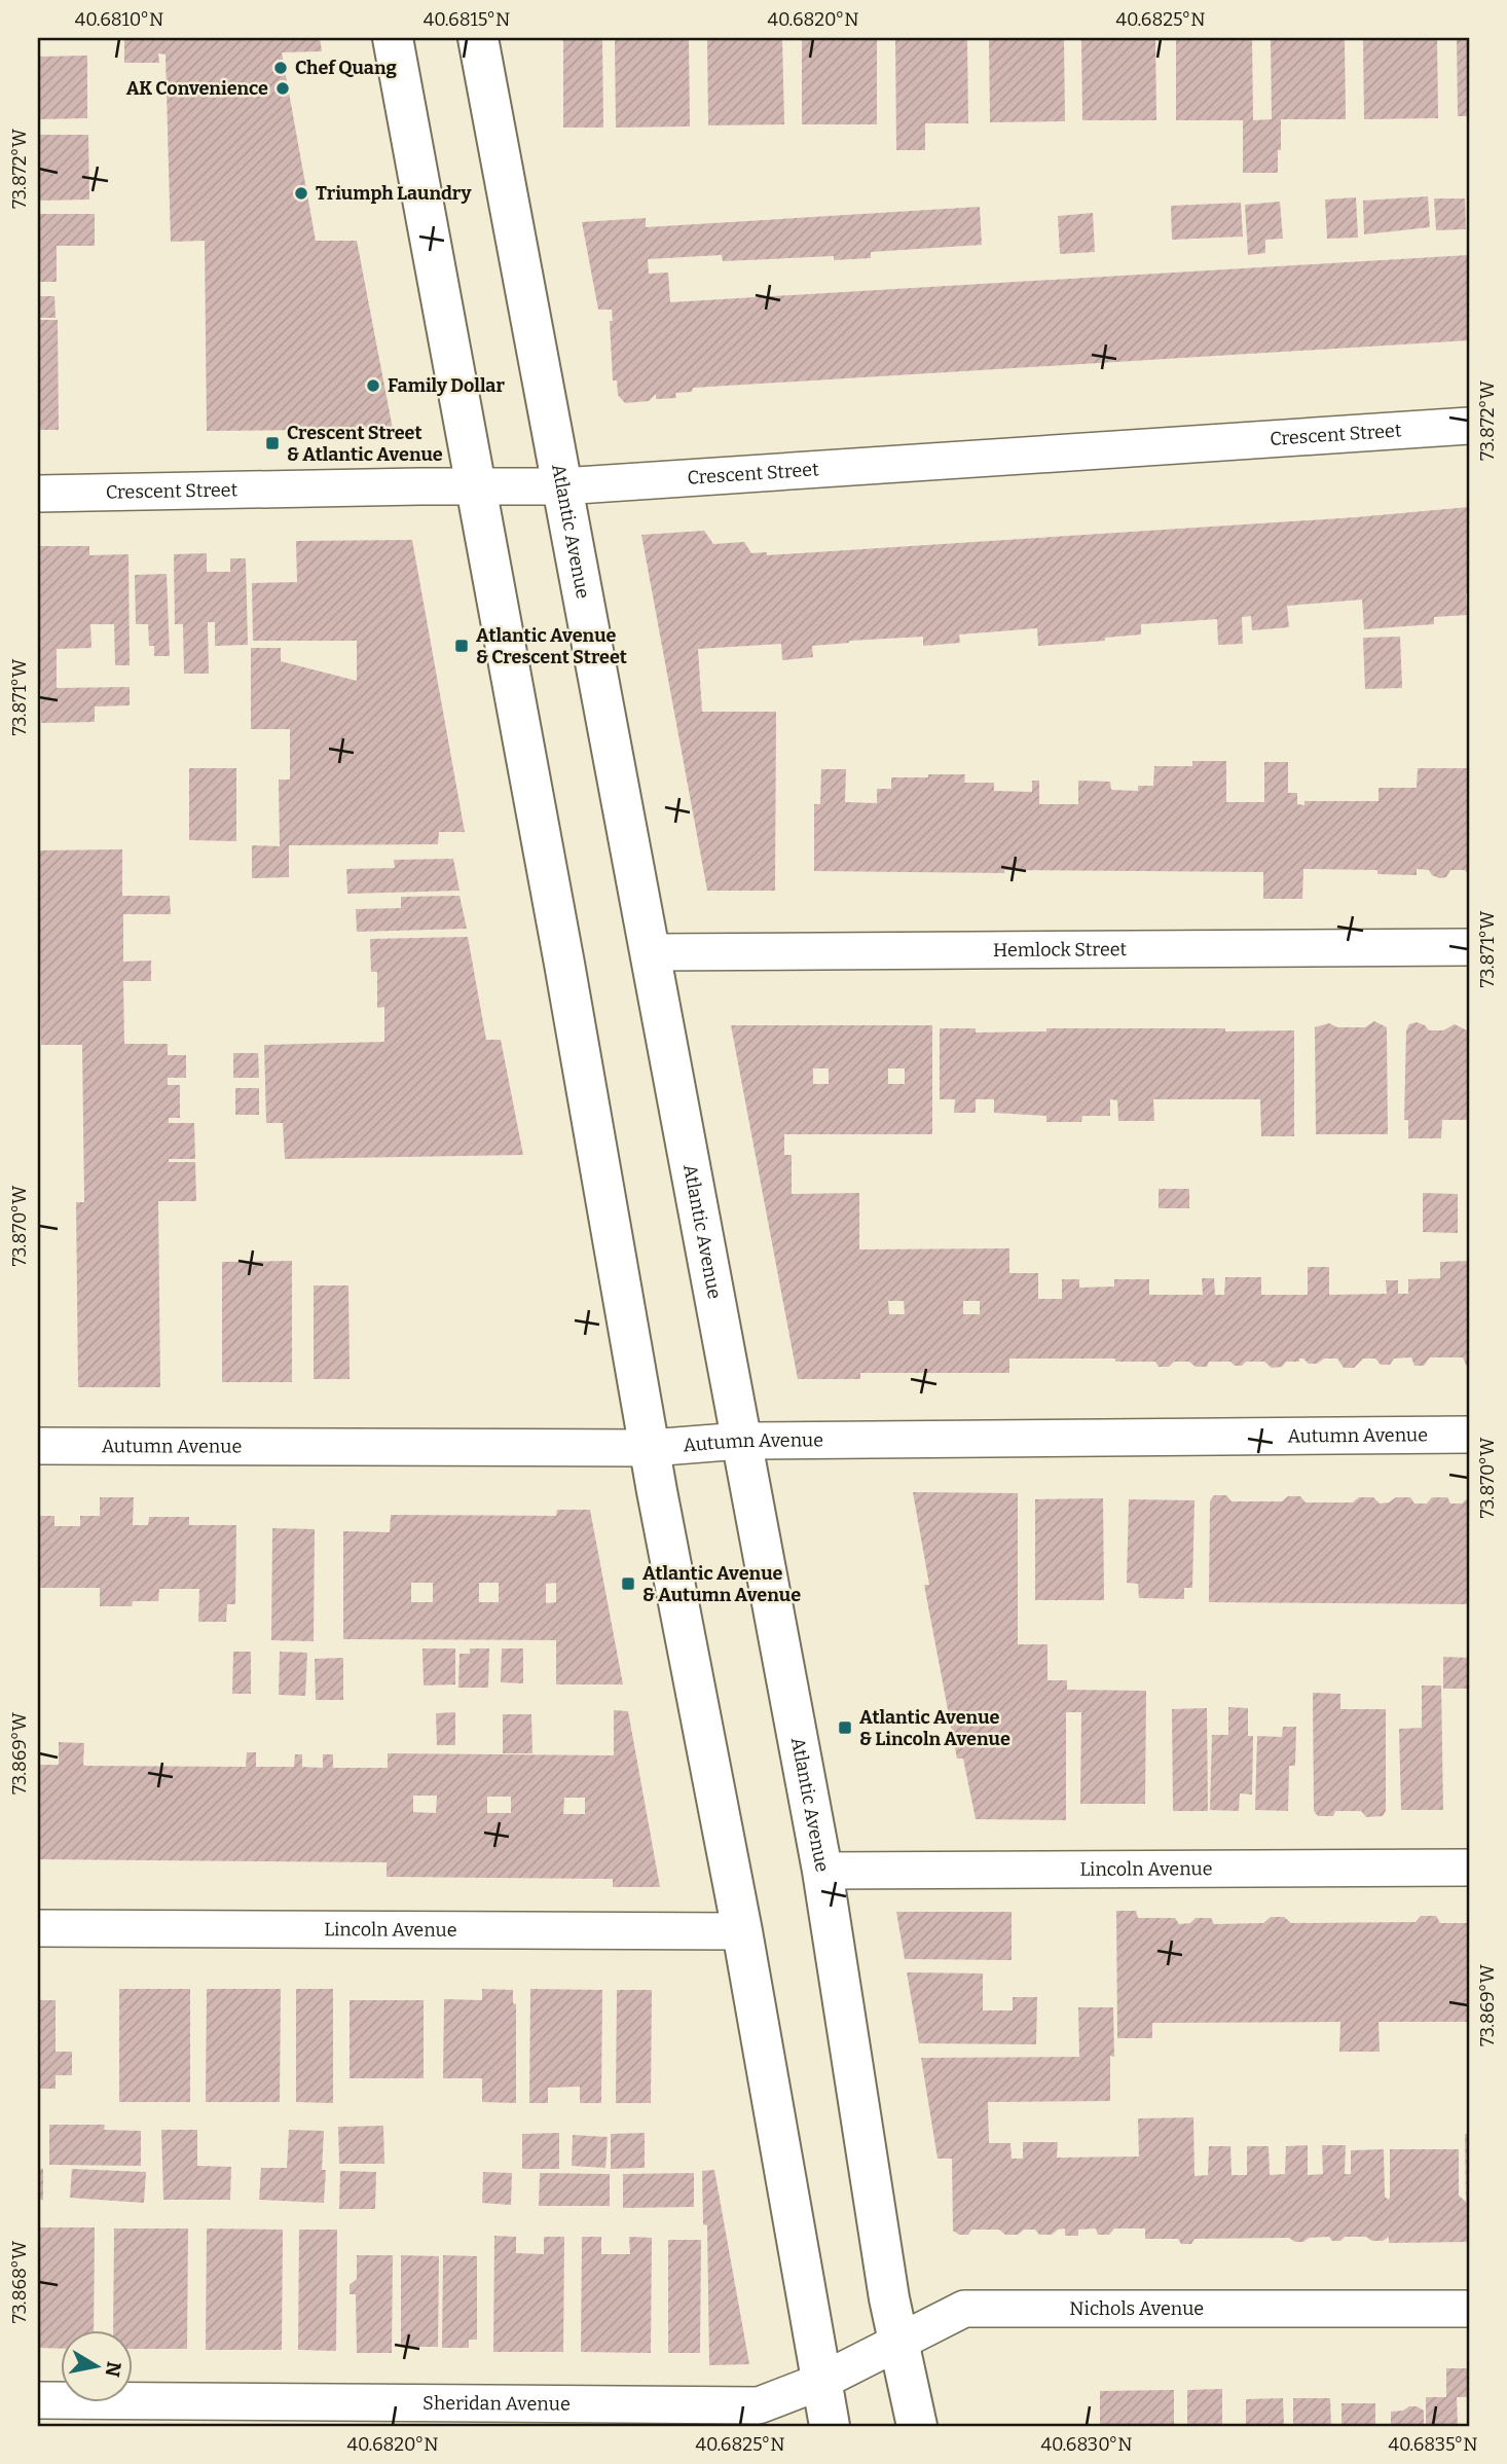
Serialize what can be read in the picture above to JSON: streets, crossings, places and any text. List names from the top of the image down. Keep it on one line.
{"streets":{"main road":["Atlantic Avenue"],"street":["Crescent Street","Hemlock Street","Autumn Avenue","Lincoln Avenue","Nichols Avenue","Sheridan Avenue"]},"crossings":[["Crescent Street","Atlantic Avenue"],["Atlantic Avenue","Hemlock Street"],["Atlantic Avenue","Autumn Avenue"],["Atlantic Avenue","Lincoln Avenue"],["Atlantic Avenue","Nichols Avenue"],["Nichols Avenue","Sheridan Avenue"]],"places":{"other":["Chef Quang","AK Convenience","Triumph Laundry","Family Dollar"],"transit":["Crescent Street & Atlantic Avenue","Atlantic Avenue & Crescent Street","Atlantic Avenue & Autumn Avenue","Atlantic Avenue & Lincoln Avenue"]},"north":"right","coordinates":["40.6810°N","40.6815°N","40.6820°N","40.6825°N","73.872°W","73.871°W","73.870°W","73.869°W","73.868°W","40.6830°N","40.6835°N"]}
